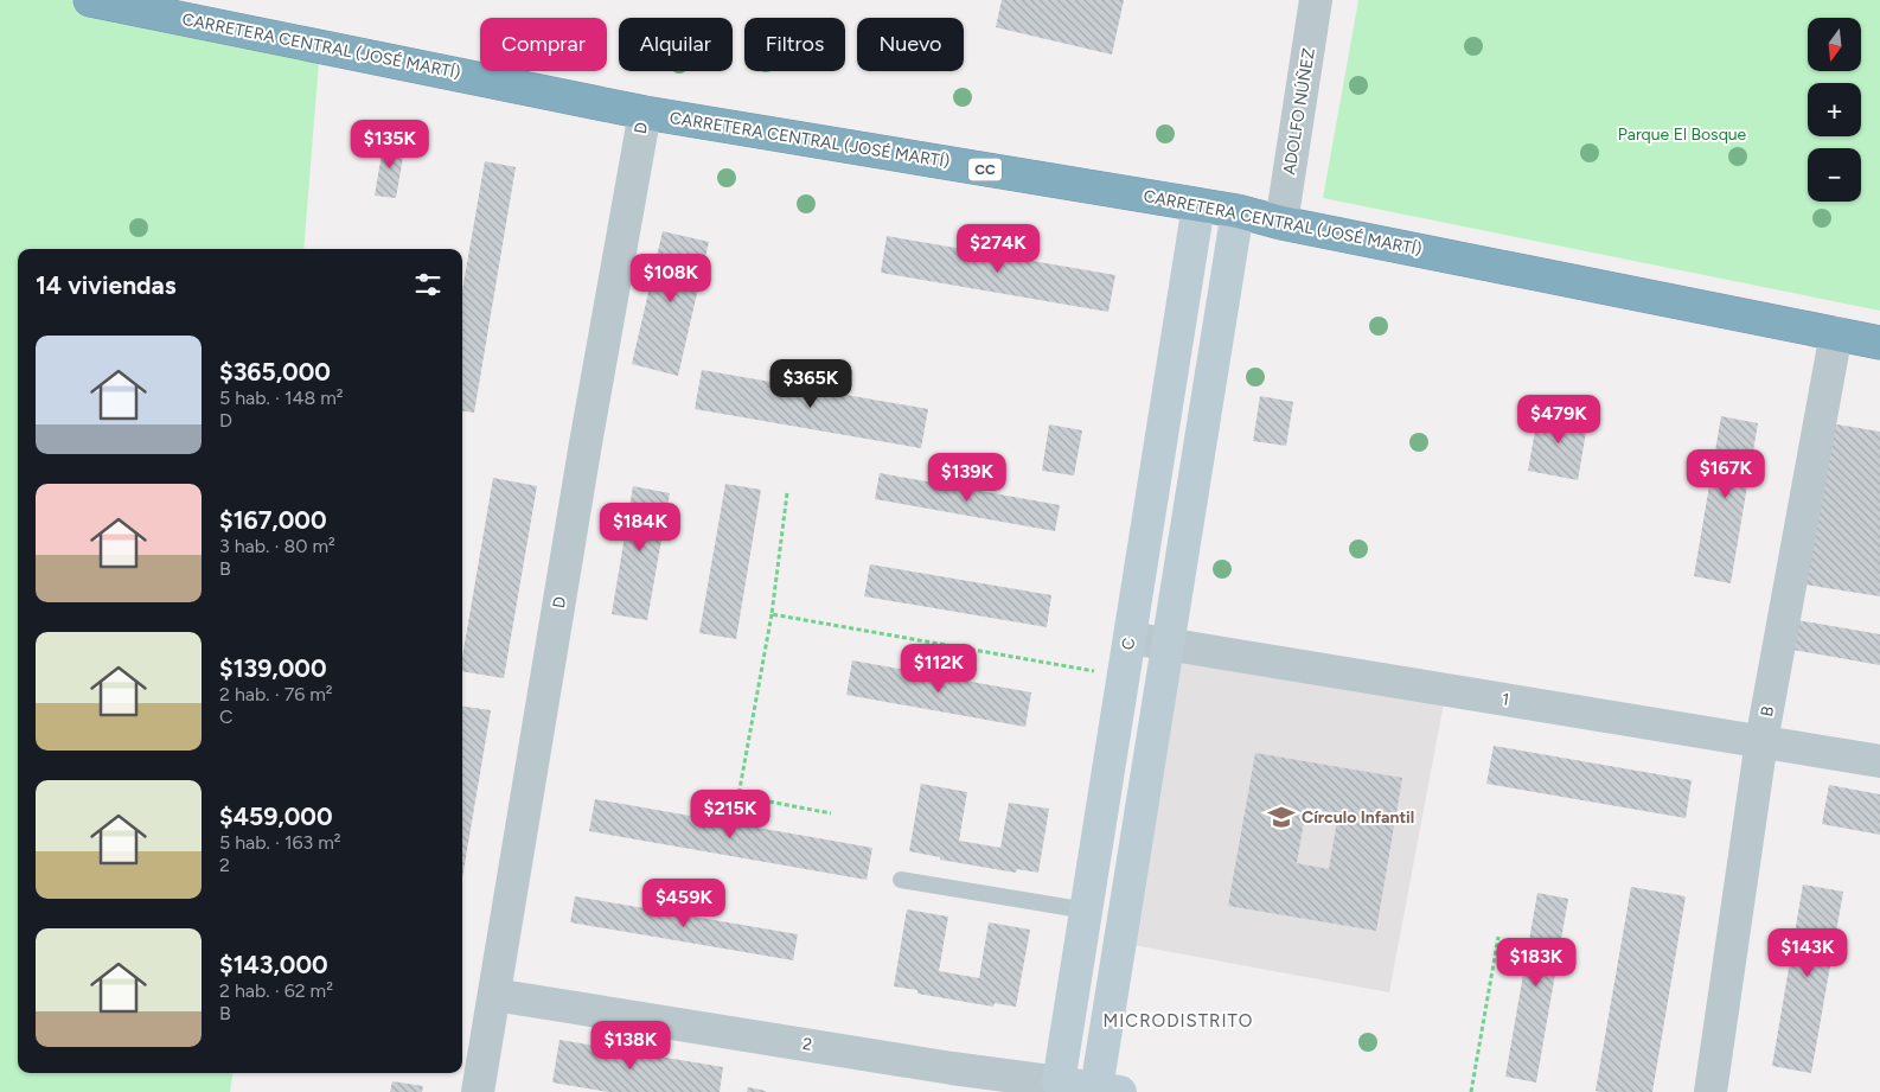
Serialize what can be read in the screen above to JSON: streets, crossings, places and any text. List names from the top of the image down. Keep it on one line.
{"streets":{"highway":["CARRETERA CENTRAL (JOSÉ MARTÍ)","CC"],"street":["ADOLFO NÚÑEZ","D","C","1","B","2"]},"crossings":[["CARRETERA CENTRAL (JOSÉ MARTÍ)","ADOLFO NÚÑEZ"],["CARRETERA CENTRAL (JOSÉ MARTÍ)","D"],["CARRETERA CENTRAL (JOSÉ MARTÍ)","C"],["CARRETERA CENTRAL (JOSÉ MARTÍ)","B"],["D","2"],["C","1"],["C","2"],["1","B"]],"districts":["MICRODISTRITO"],"parks":["Parque El Bosque"],"places":{"school or university":["Círculo Infantil"]},"north":"bottom","page":{"map_buttons":["+","−"],"chip":["Comprar","Alquilar","Filtros","Nuevo"],"price":["$135K","$274K","$108K","$365K","$479K","$167K","$139K","$184K","$112K","$215K","$459K","$143K","$183K","$138K"],"heading":"14 viviendas","list":[{"name":"$365,000","note":"5 hab. · 148 m² · D"},{"name":"$167,000","note":"3 hab. · 80 m² · B"},{"name":"$139,000","note":"2 hab. · 76 m² · C"},{"name":"$459,000","note":"5 hab. · 163 m² · 2"},{"name":"$143,000","note":"2 hab. · 62 m² · B"}]}}
